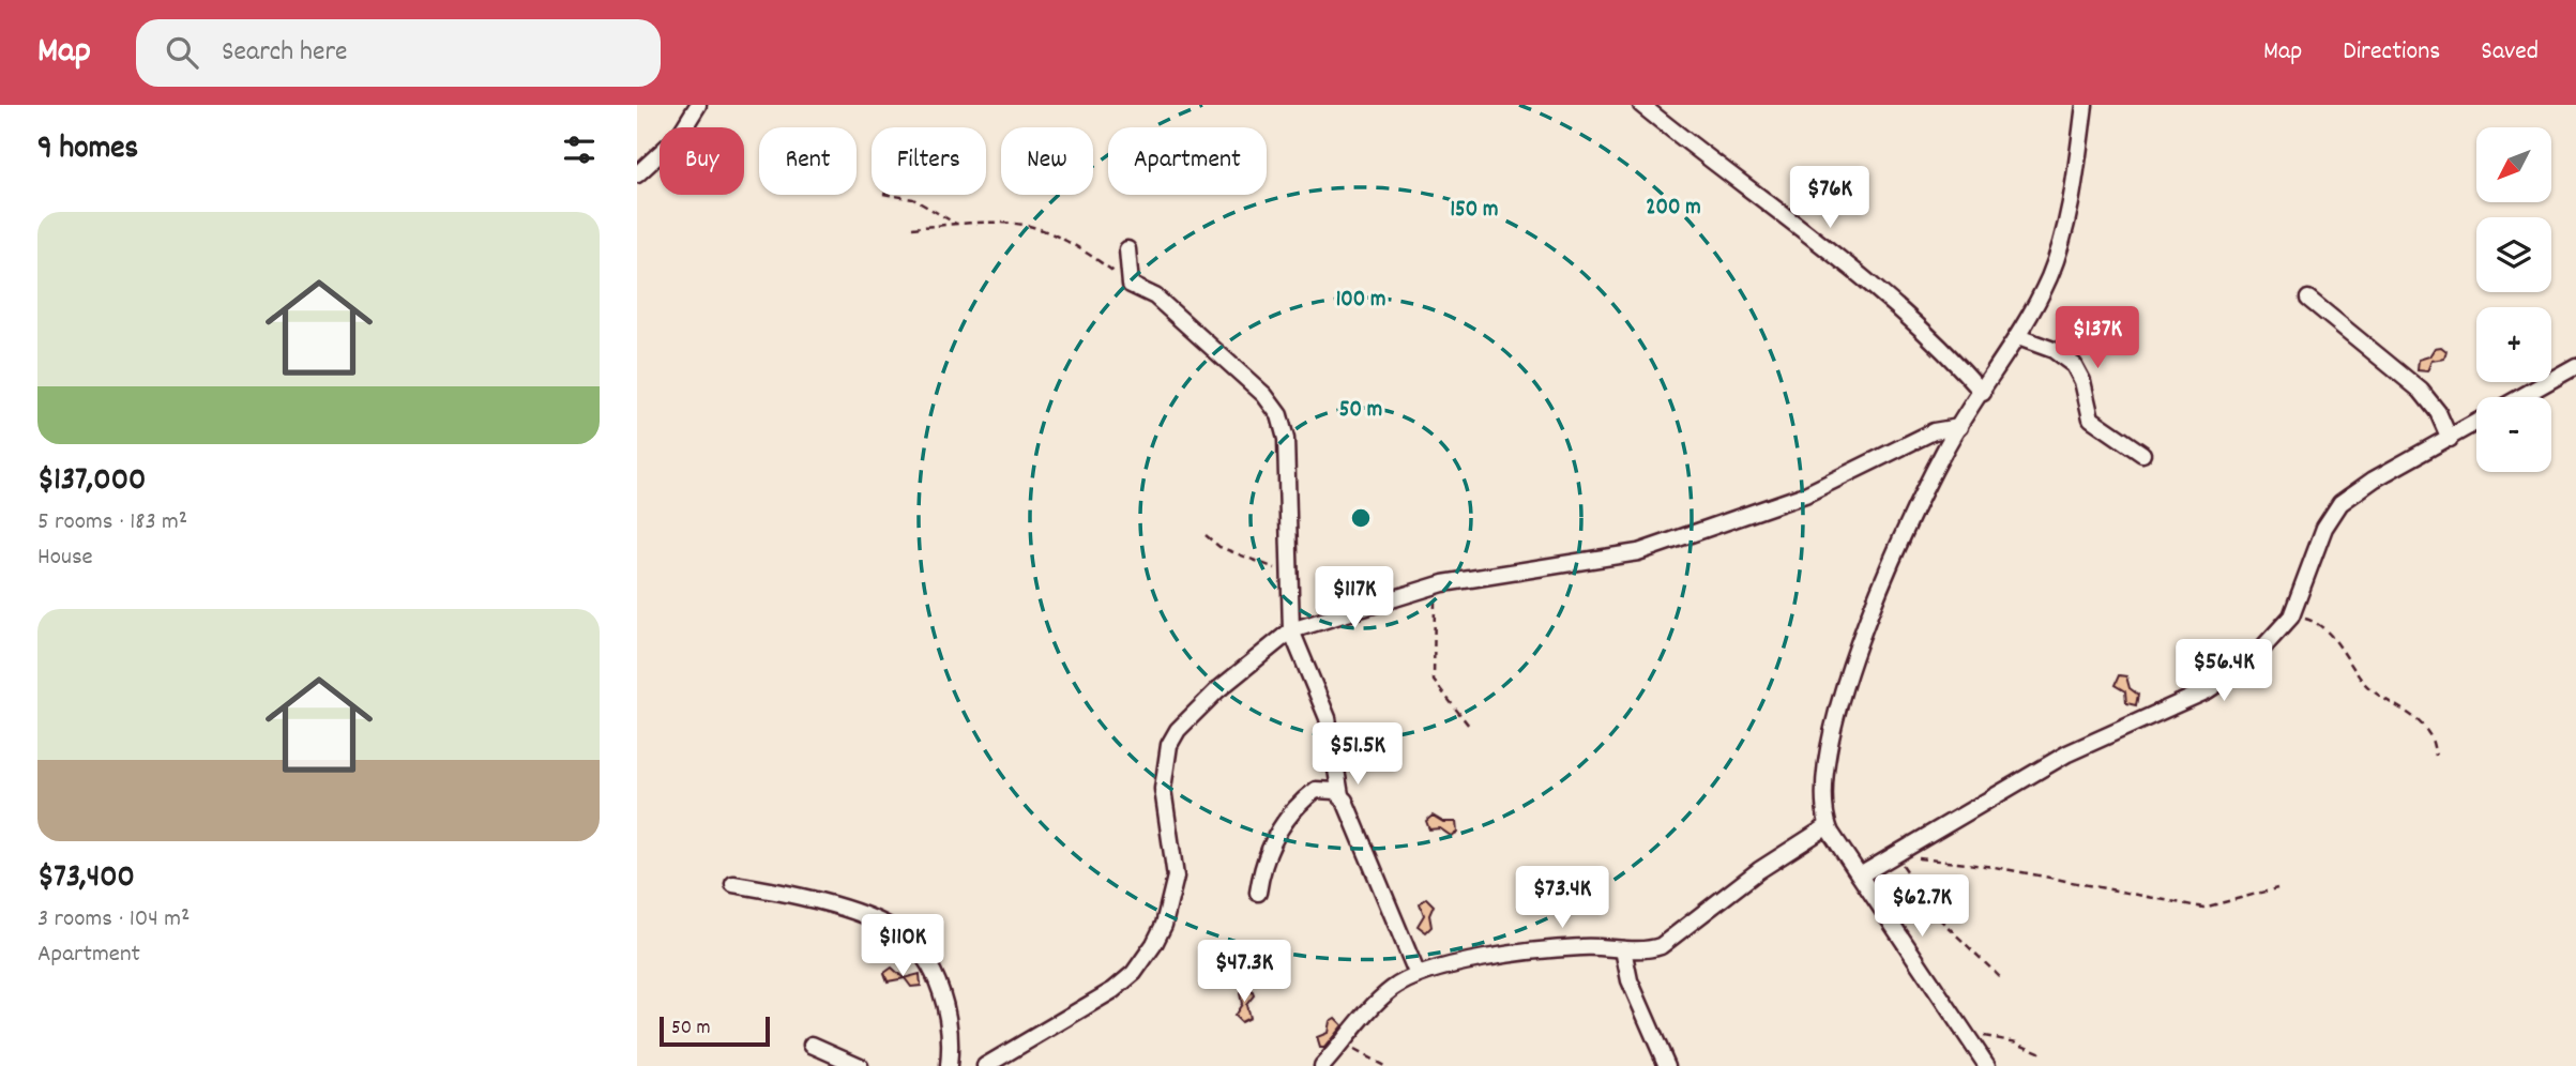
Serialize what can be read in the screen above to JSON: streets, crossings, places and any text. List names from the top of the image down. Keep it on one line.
{"scale_bar":"50 m","north":"bottom left","page":{"header":"Map","search":"Search here","nav":["Map","Directions","Saved"],"heading":"9 homes","map_buttons":["+","−"],"chip":["Buy","Rent","Filters","New","Apartment"],"price":["$76K","$137K","$117K","$56.4K","$51.5K","$73.4K","$62.7K","$110K","$47.3K"],"list":[{"name":"$137,000","note":"5 rooms · 183 m² · House"},{"name":"$73,400","note":"3 rooms · 104 m² · Apartment"}],"scale":"50 m"},"rings":["200 m","150 m","100 m","50 m"]}
